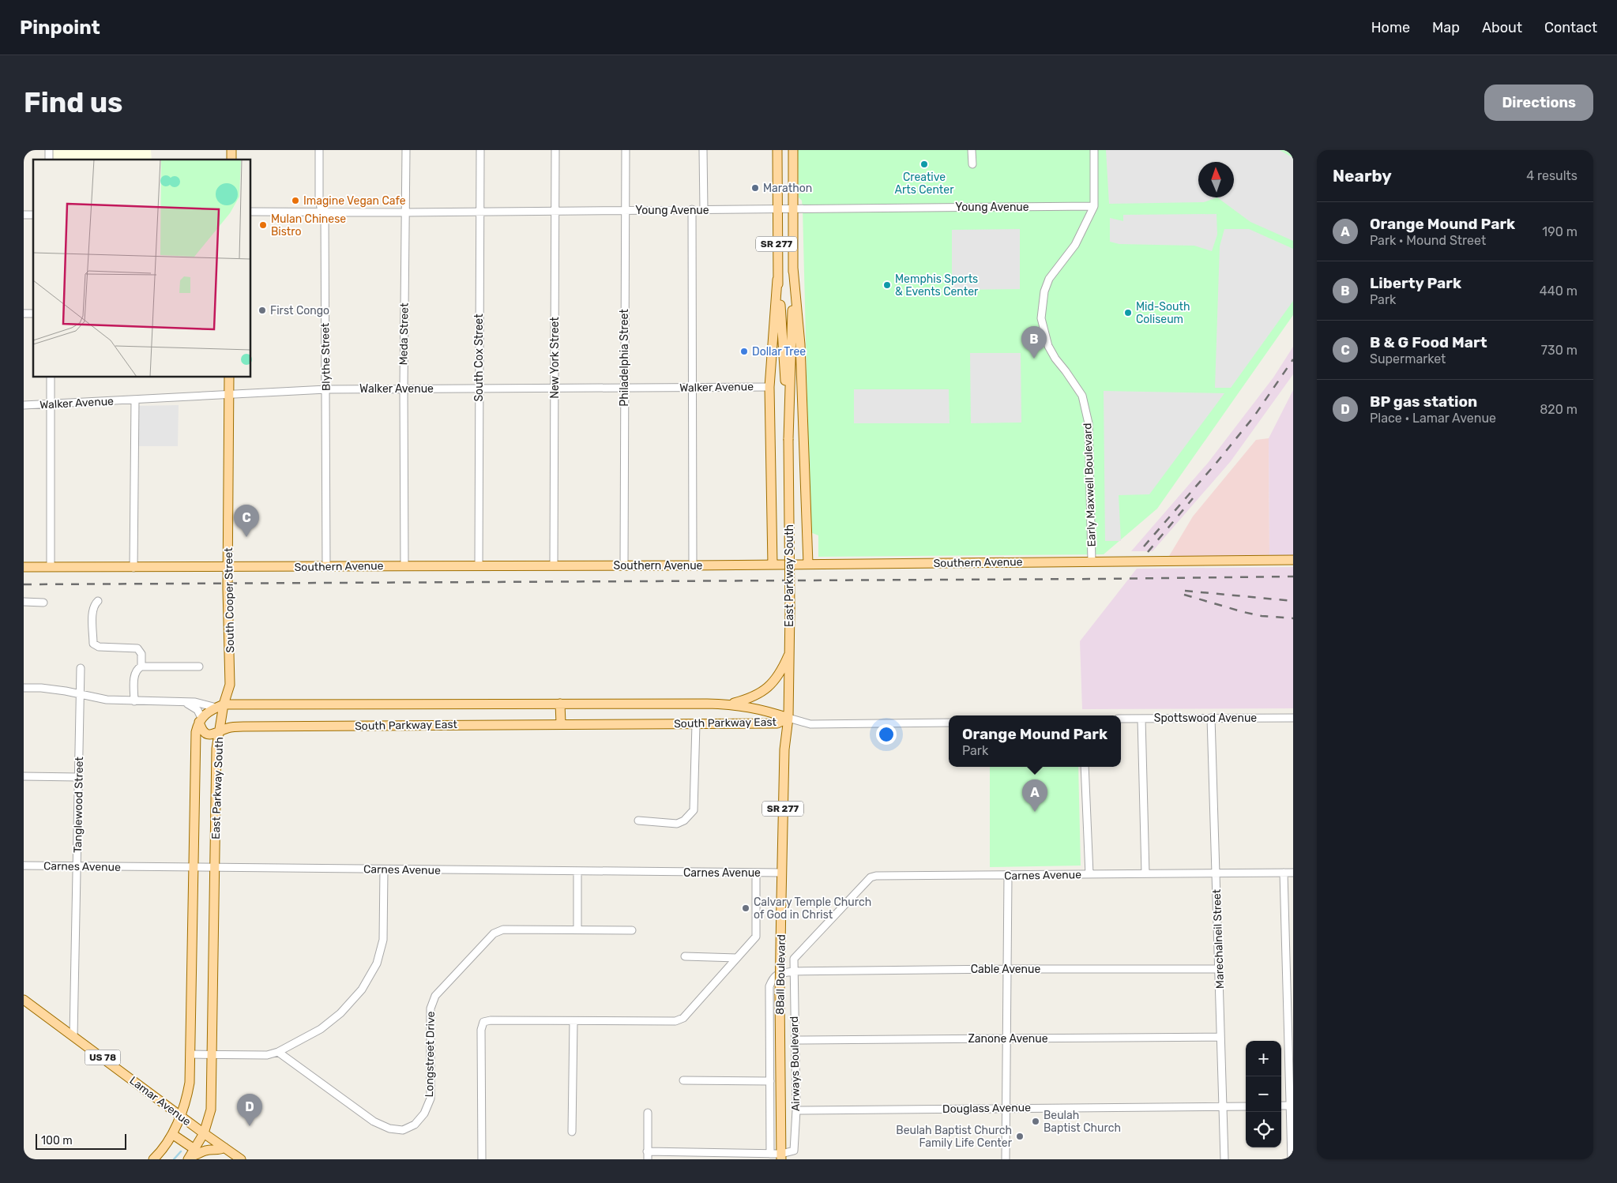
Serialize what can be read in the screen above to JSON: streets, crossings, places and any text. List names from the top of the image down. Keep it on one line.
{"streets":{"main road":["SR 277","Southern Avenue","East Parkway South","South Cooper Street","South Parkway East","8Ball Boulevard","US 78","Lamar Avenue"],"street":["Young Avenue","Meda Street","Blythe Street","South Cox Street","New York Street","Philadelphia Street","Walker Avenue","Early Maxwell Boulevard","Spottswood Avenue","Tanglewood Street","Carnes Avenue","Marechalneil Street","Cable Avenue","Zanone Avenue","Longstreet Drive","Airways Boulevard","Douglass Avenue"]},"crossings":[["Young Avenue","Meda Street"],["Young Avenue","Blythe Street"],["Young Avenue","South Cox Street"],["Young Avenue","New York Street"],["Young Avenue","Philadelphia Street"],["Young Avenue","Early Maxwell Boulevard"],["Young Avenue","East Parkway South"],["Meda Street","Walker Avenue"],["Meda Street","Southern Avenue"],["Blythe Street","Walker Avenue"],["Blythe Street","Southern Avenue"],["South Cox Street","Walker Avenue"],["South Cox Street","Southern Avenue"],["New York Street","Walker Avenue"],["New York Street","Southern Avenue"],["Philadelphia Street","Walker Avenue"],["Philadelphia Street","Southern Avenue"],["Walker Avenue","South Cooper Street"],["Early Maxwell Boulevard","Southern Avenue"],["Southern Avenue","South Cooper Street"],["East Parkway South","South Cooper Street"],["East Parkway South","South Parkway East"],["East Parkway South","Carnes Avenue"],["East Parkway South","8Ball Boulevard"],["East Parkway South","Lamar Avenue"],["South Cooper Street","South Parkway East"],["Spottswood Avenue","Marechalneil Street"],["South Parkway East","8Ball Boulevard"],["Tanglewood Street","Carnes Avenue"],["Tanglewood Street","Lamar Avenue"],["Carnes Avenue","Marechalneil Street"],["Carnes Avenue","Cable Avenue"],["Carnes Avenue","8Ball Boulevard"],["Carnes Avenue","Airways Boulevard"],["Marechalneil Street","Cable Avenue"],["Marechalneil Street","Zanone Avenue"],["Marechalneil Street","Douglass Avenue"],["Cable Avenue","Airways Boulevard"],["8Ball Boulevard","Airways Boulevard"],["Zanone Avenue","Airways Boulevard"],["Airways Boulevard","Douglass Avenue"]],"places":["Creative Arts Center","Marathon","Imagine Vegan Cafe","Mulan Chinese Bistro","Memphis Sports & Events Center","First Congo","Mid-South Coliseum","Dollar Tree","Calvary Temple Church of God in Christ","Beulah Baptist Church","Beulah Baptist Church Family Life Center"],"scale_bar":"100 m","north":"top","page":{"header":"Pinpoint","nav":["Home","Map","About","Contact"],"buttons":"Directions","title":"Find us","heading":["Nearby","4 results"],"list":[{"mark":"A","name":"Orange Mound Park","note":"Park · Mound Street","value":"190 m"},{"mark":"B","name":"Liberty Park","note":"Park","value":"440 m"},{"mark":"C","name":"B & G Food Mart","note":"Supermarket","value":"730 m"},{"mark":"D","name":"BP gas station","note":"Place · Lamar Avenue","value":"820 m"}],"pins":["B","C","A","D"],"popup":["Orange Mound Park","Park"],"map_buttons":["+","−"],"scale":"100 m"}}
